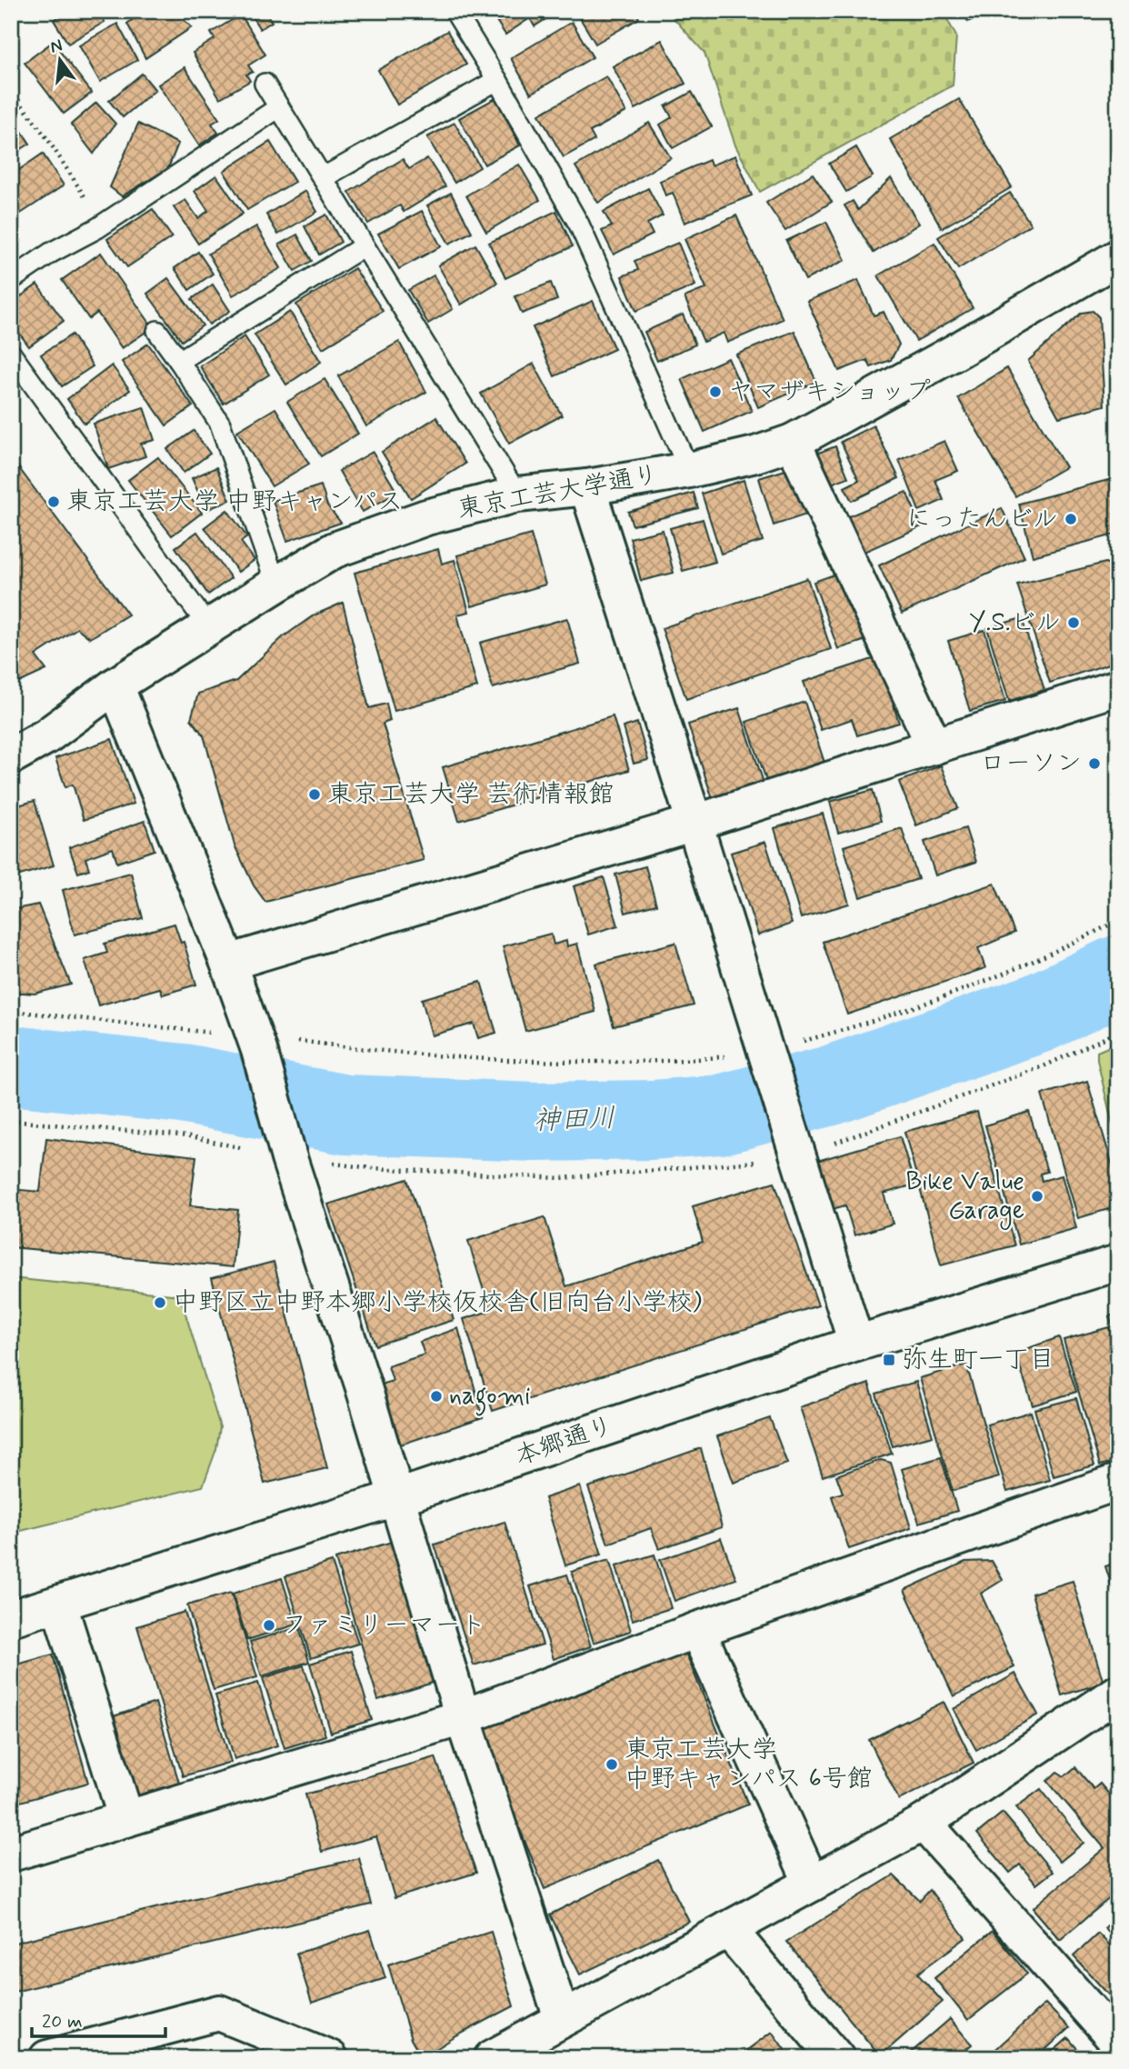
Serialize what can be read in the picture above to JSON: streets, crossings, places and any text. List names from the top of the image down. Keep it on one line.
{"streets":{"street":["東京工芸大学通り","本郷通り"]},"water":["神田川"],"places":{"other":["ヤマザキショップ","東京工芸大学 中野キャンパス","にったんビル","Y.S.ビル","ローソン","東京工芸大学 芸術情報館","Bike Value Garage","中野区立中野本郷小学校仮校舎(旧向台小学校)","nagomi","ファミリーマート","東京工芸大学 中野キャンパス 6号館"],"transit":["弥生町一丁目"]},"scale_bar":"20 m","north":"top"}
